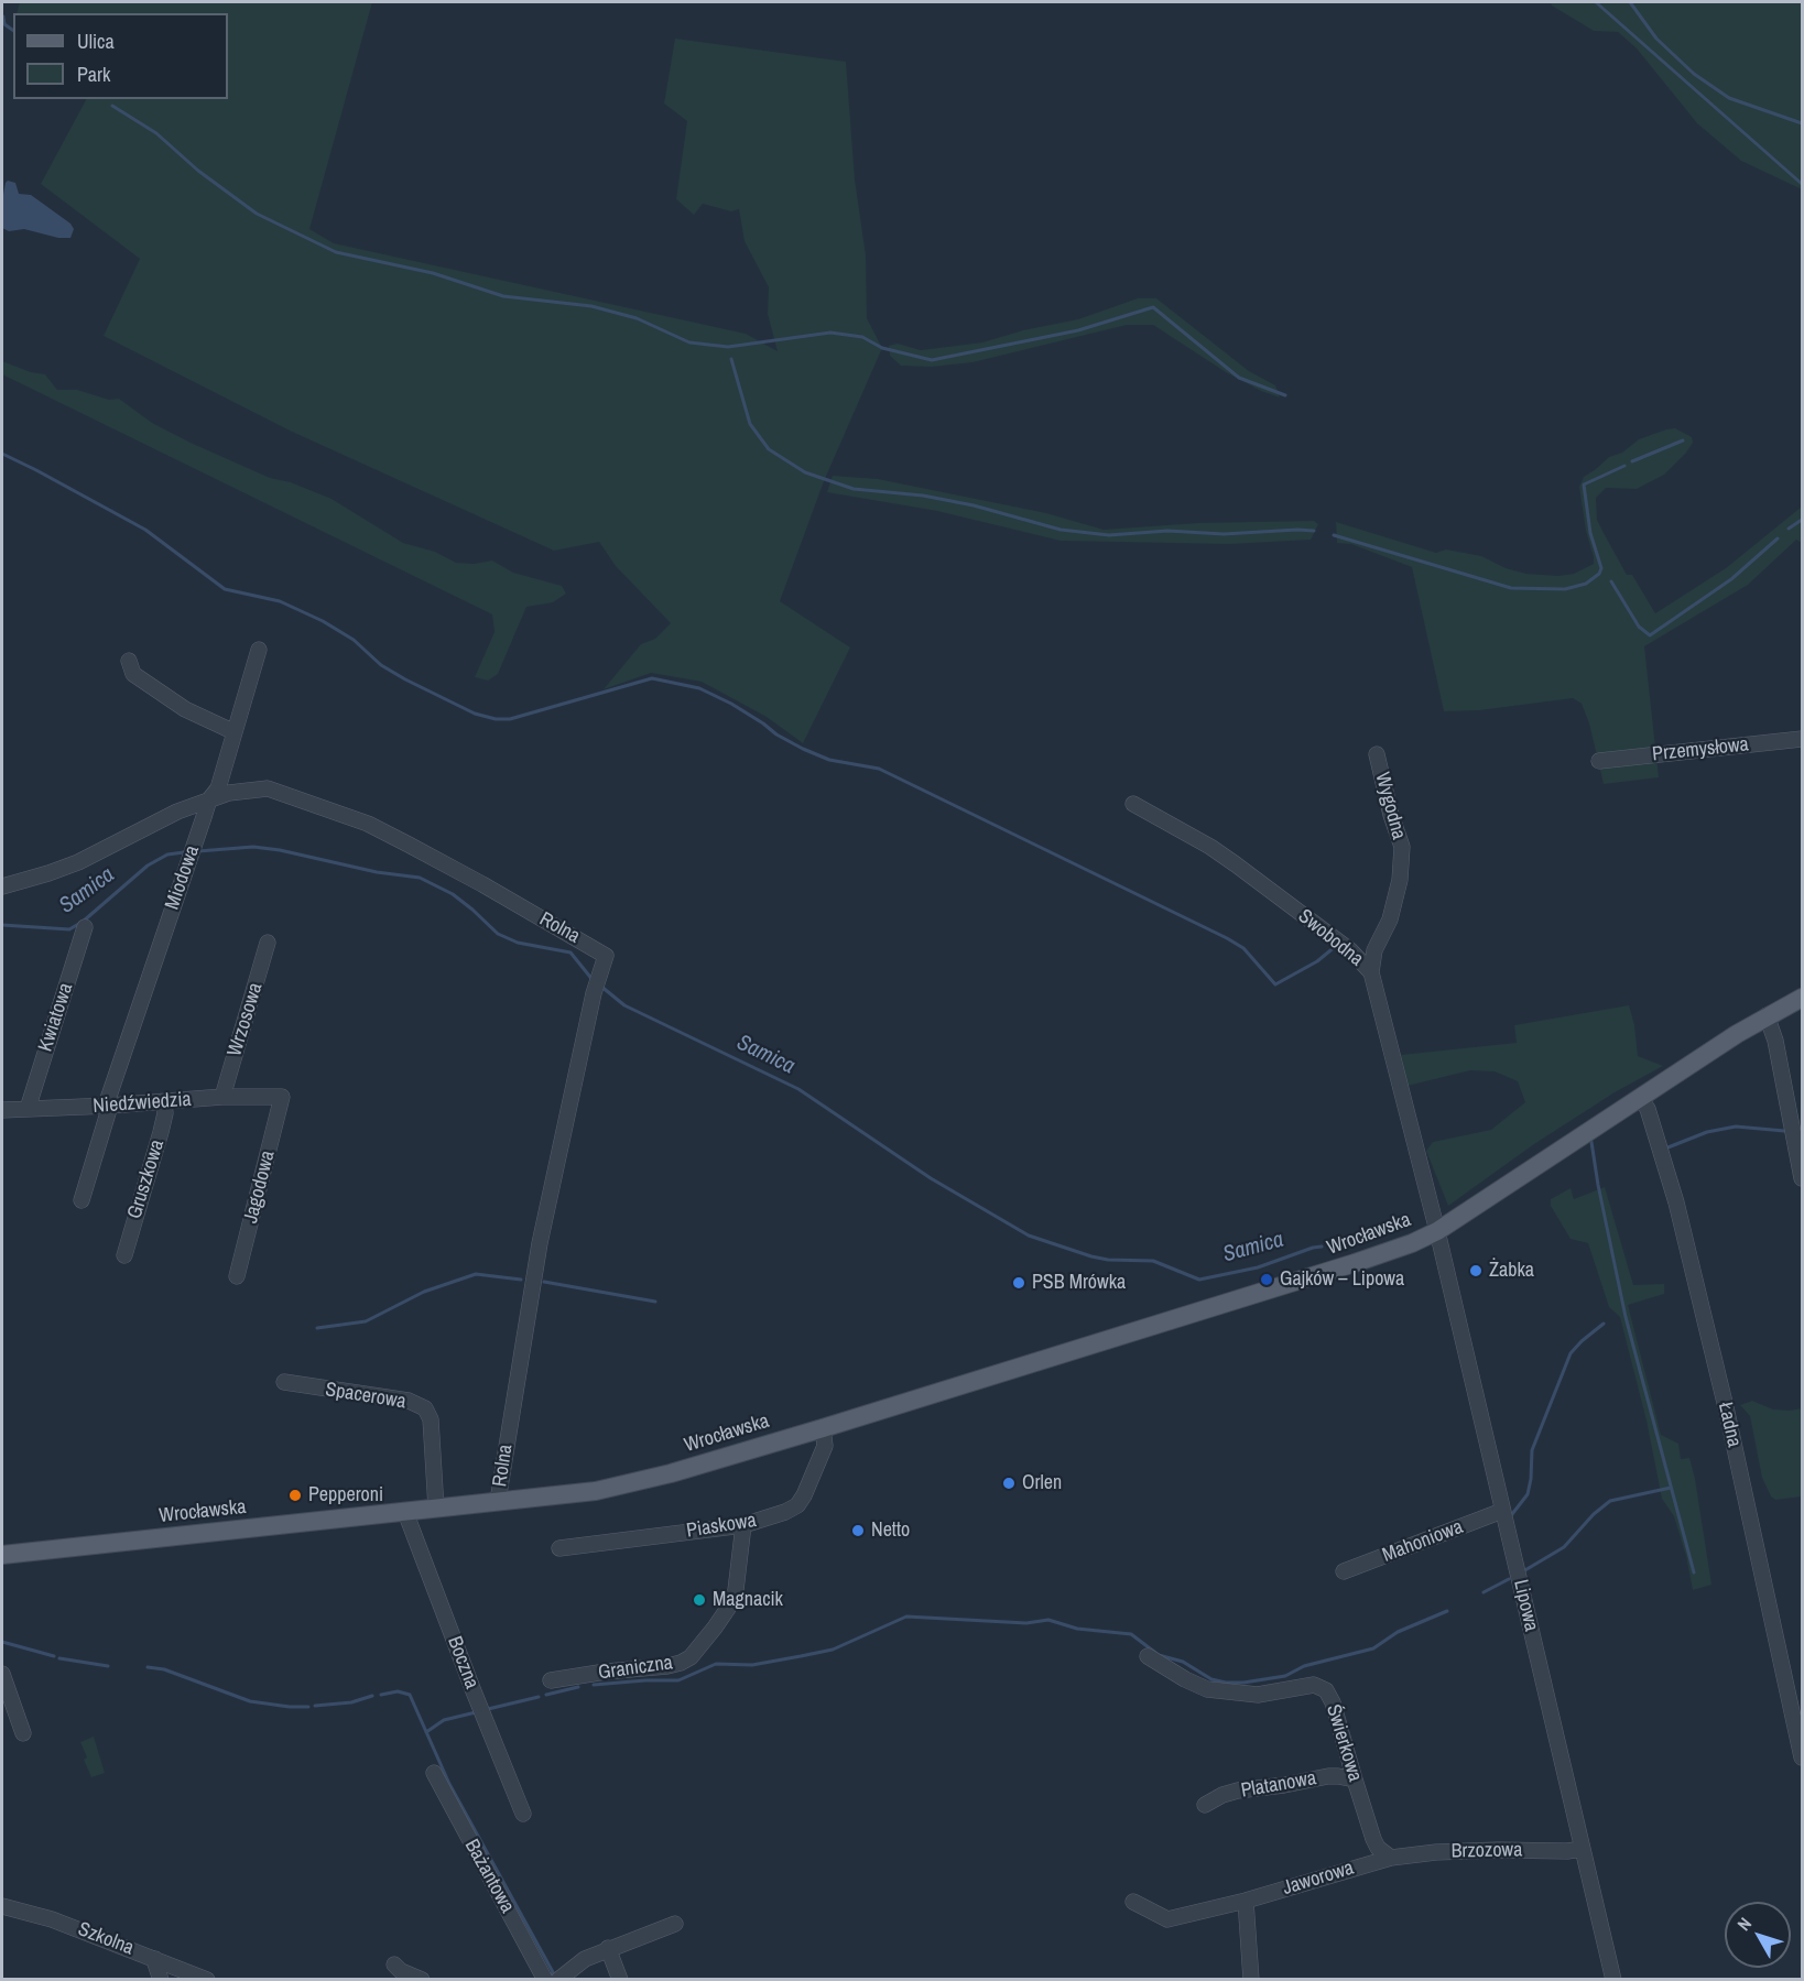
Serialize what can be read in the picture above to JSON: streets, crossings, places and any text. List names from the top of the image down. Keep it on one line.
{"streets":{"main road":["Wrocławska"],"street":["Przemysłowa","Wygodna","Miodowa","Rolna","Swobodna","Kwiatowa","Wrzosowa","Niedźwiedzia","Gruszkowa","Jagodowa","Spacerowa","Ładna","Piaskowa","Mahoniowa","Lipowa","Boczna","Graniczna","Świerkowa","Platanowa","Brzozowa","Bażantowa","Jaworowa","Szkolna"]},"crossings":[["Wygodna","Swobodna"],["Miodowa","Rolna"],["Miodowa","Niedźwiedzia"],["Rolna","Wrocławska"],["Swobodna","Wrocławska"],["Swobodna","Lipowa"],["Kwiatowa","Niedźwiedzia"],["Wrzosowa","Niedźwiedzia"],["Niedźwiedzia","Gruszkowa"],["Niedźwiedzia","Jagodowa"],["Wrocławska","Spacerowa"],["Wrocławska","Ładna"],["Wrocławska","Piaskowa"],["Wrocławska","Lipowa"],["Wrocławska","Boczna"],["Piaskowa","Graniczna"],["Mahoniowa","Lipowa"],["Lipowa","Brzozowa"],["Świerkowa","Platanowa"],["Świerkowa","Brzozowa"],["Świerkowa","Jaworowa"],["Brzozowa","Jaworowa"]],"water":["Samica"],"places":["Żabka","Gajków – Lipowa","PSB Mrówka","Orlen","Pepperoni","Netto","Magnacik"],"legend":["Ulica","Park"],"north":"top left"}
